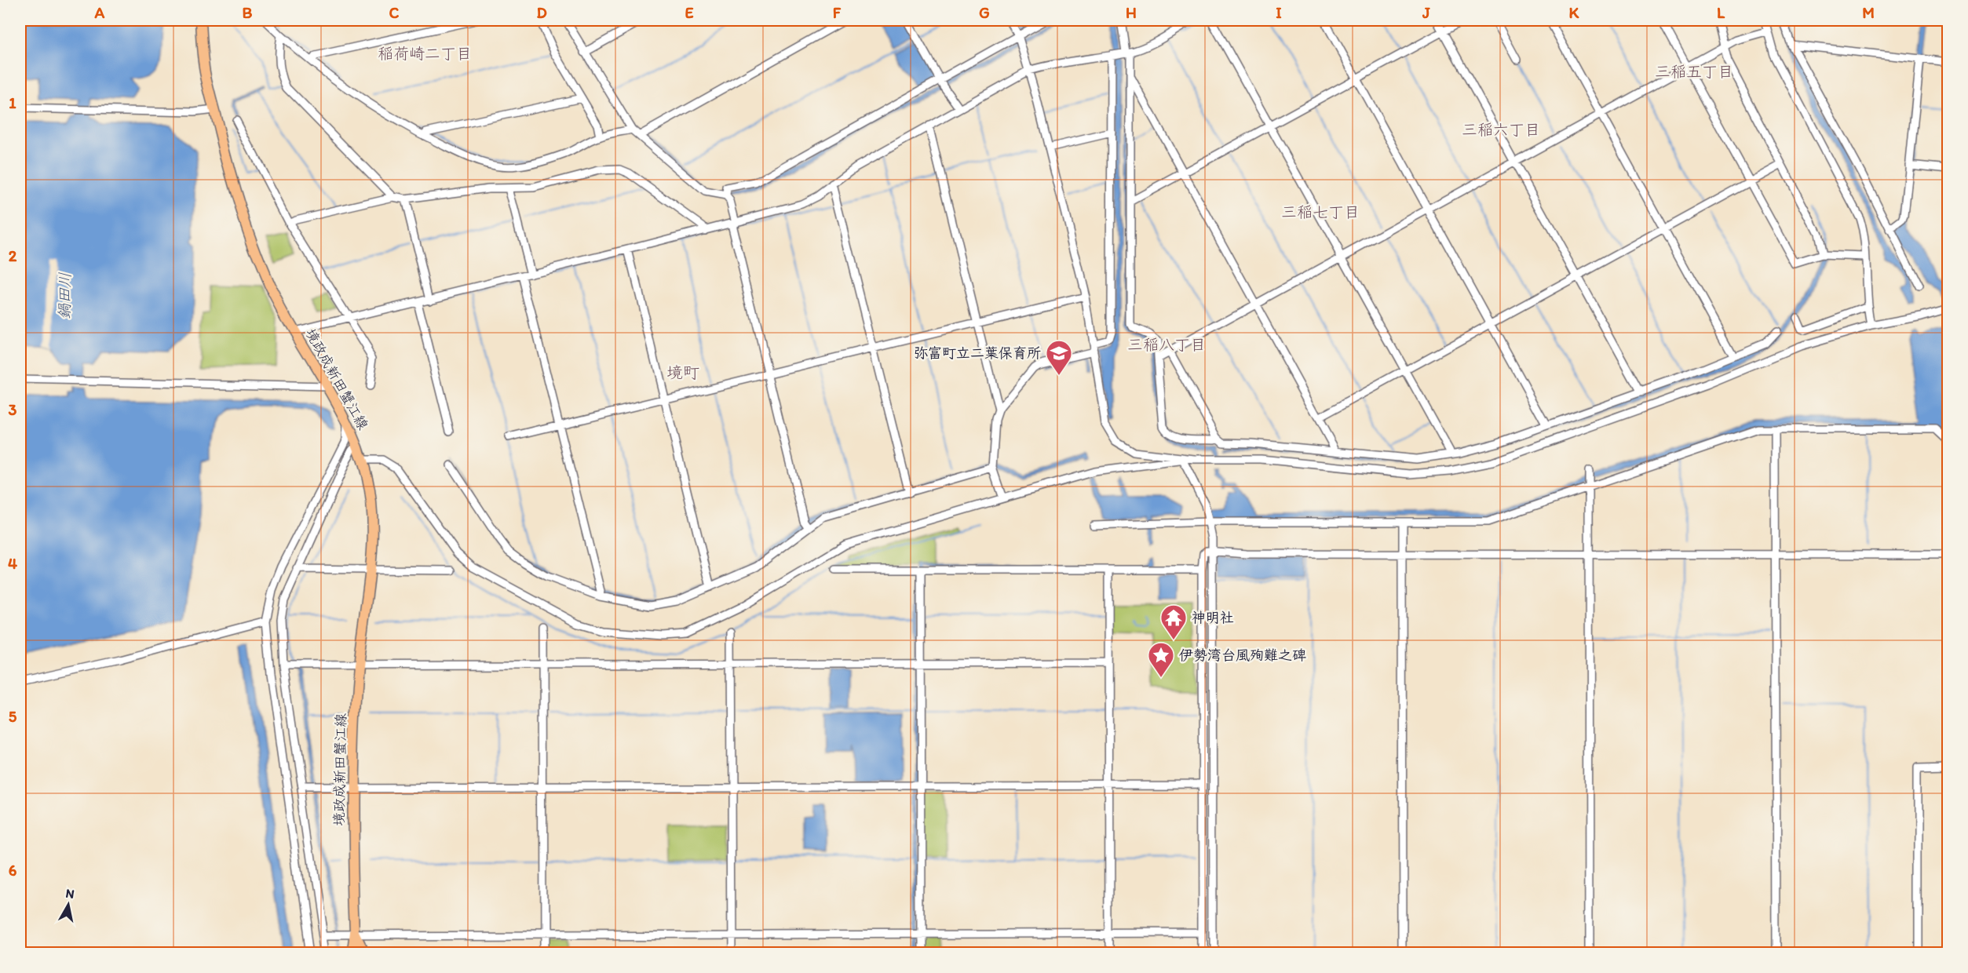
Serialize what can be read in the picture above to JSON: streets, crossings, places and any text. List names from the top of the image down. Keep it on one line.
{"streets":{"main road":["境政成新田蟹江線"]},"districts":["稲荷崎二丁目","三稲五丁目","三稲六丁目","三稲七丁目","三稲八丁目","境町"],"water":["鍋田川"],"places":{"school or university":["弥富町立二葉保育所"],"temple":["神明社"],"place":["伊勢湾台風殉難之碑"]},"north":"top","grid":{"columns":["A","B","C","D","E","F","G","H","I","J","K","L","M"],"rows":["1","2","3","4","5","6"]}}
